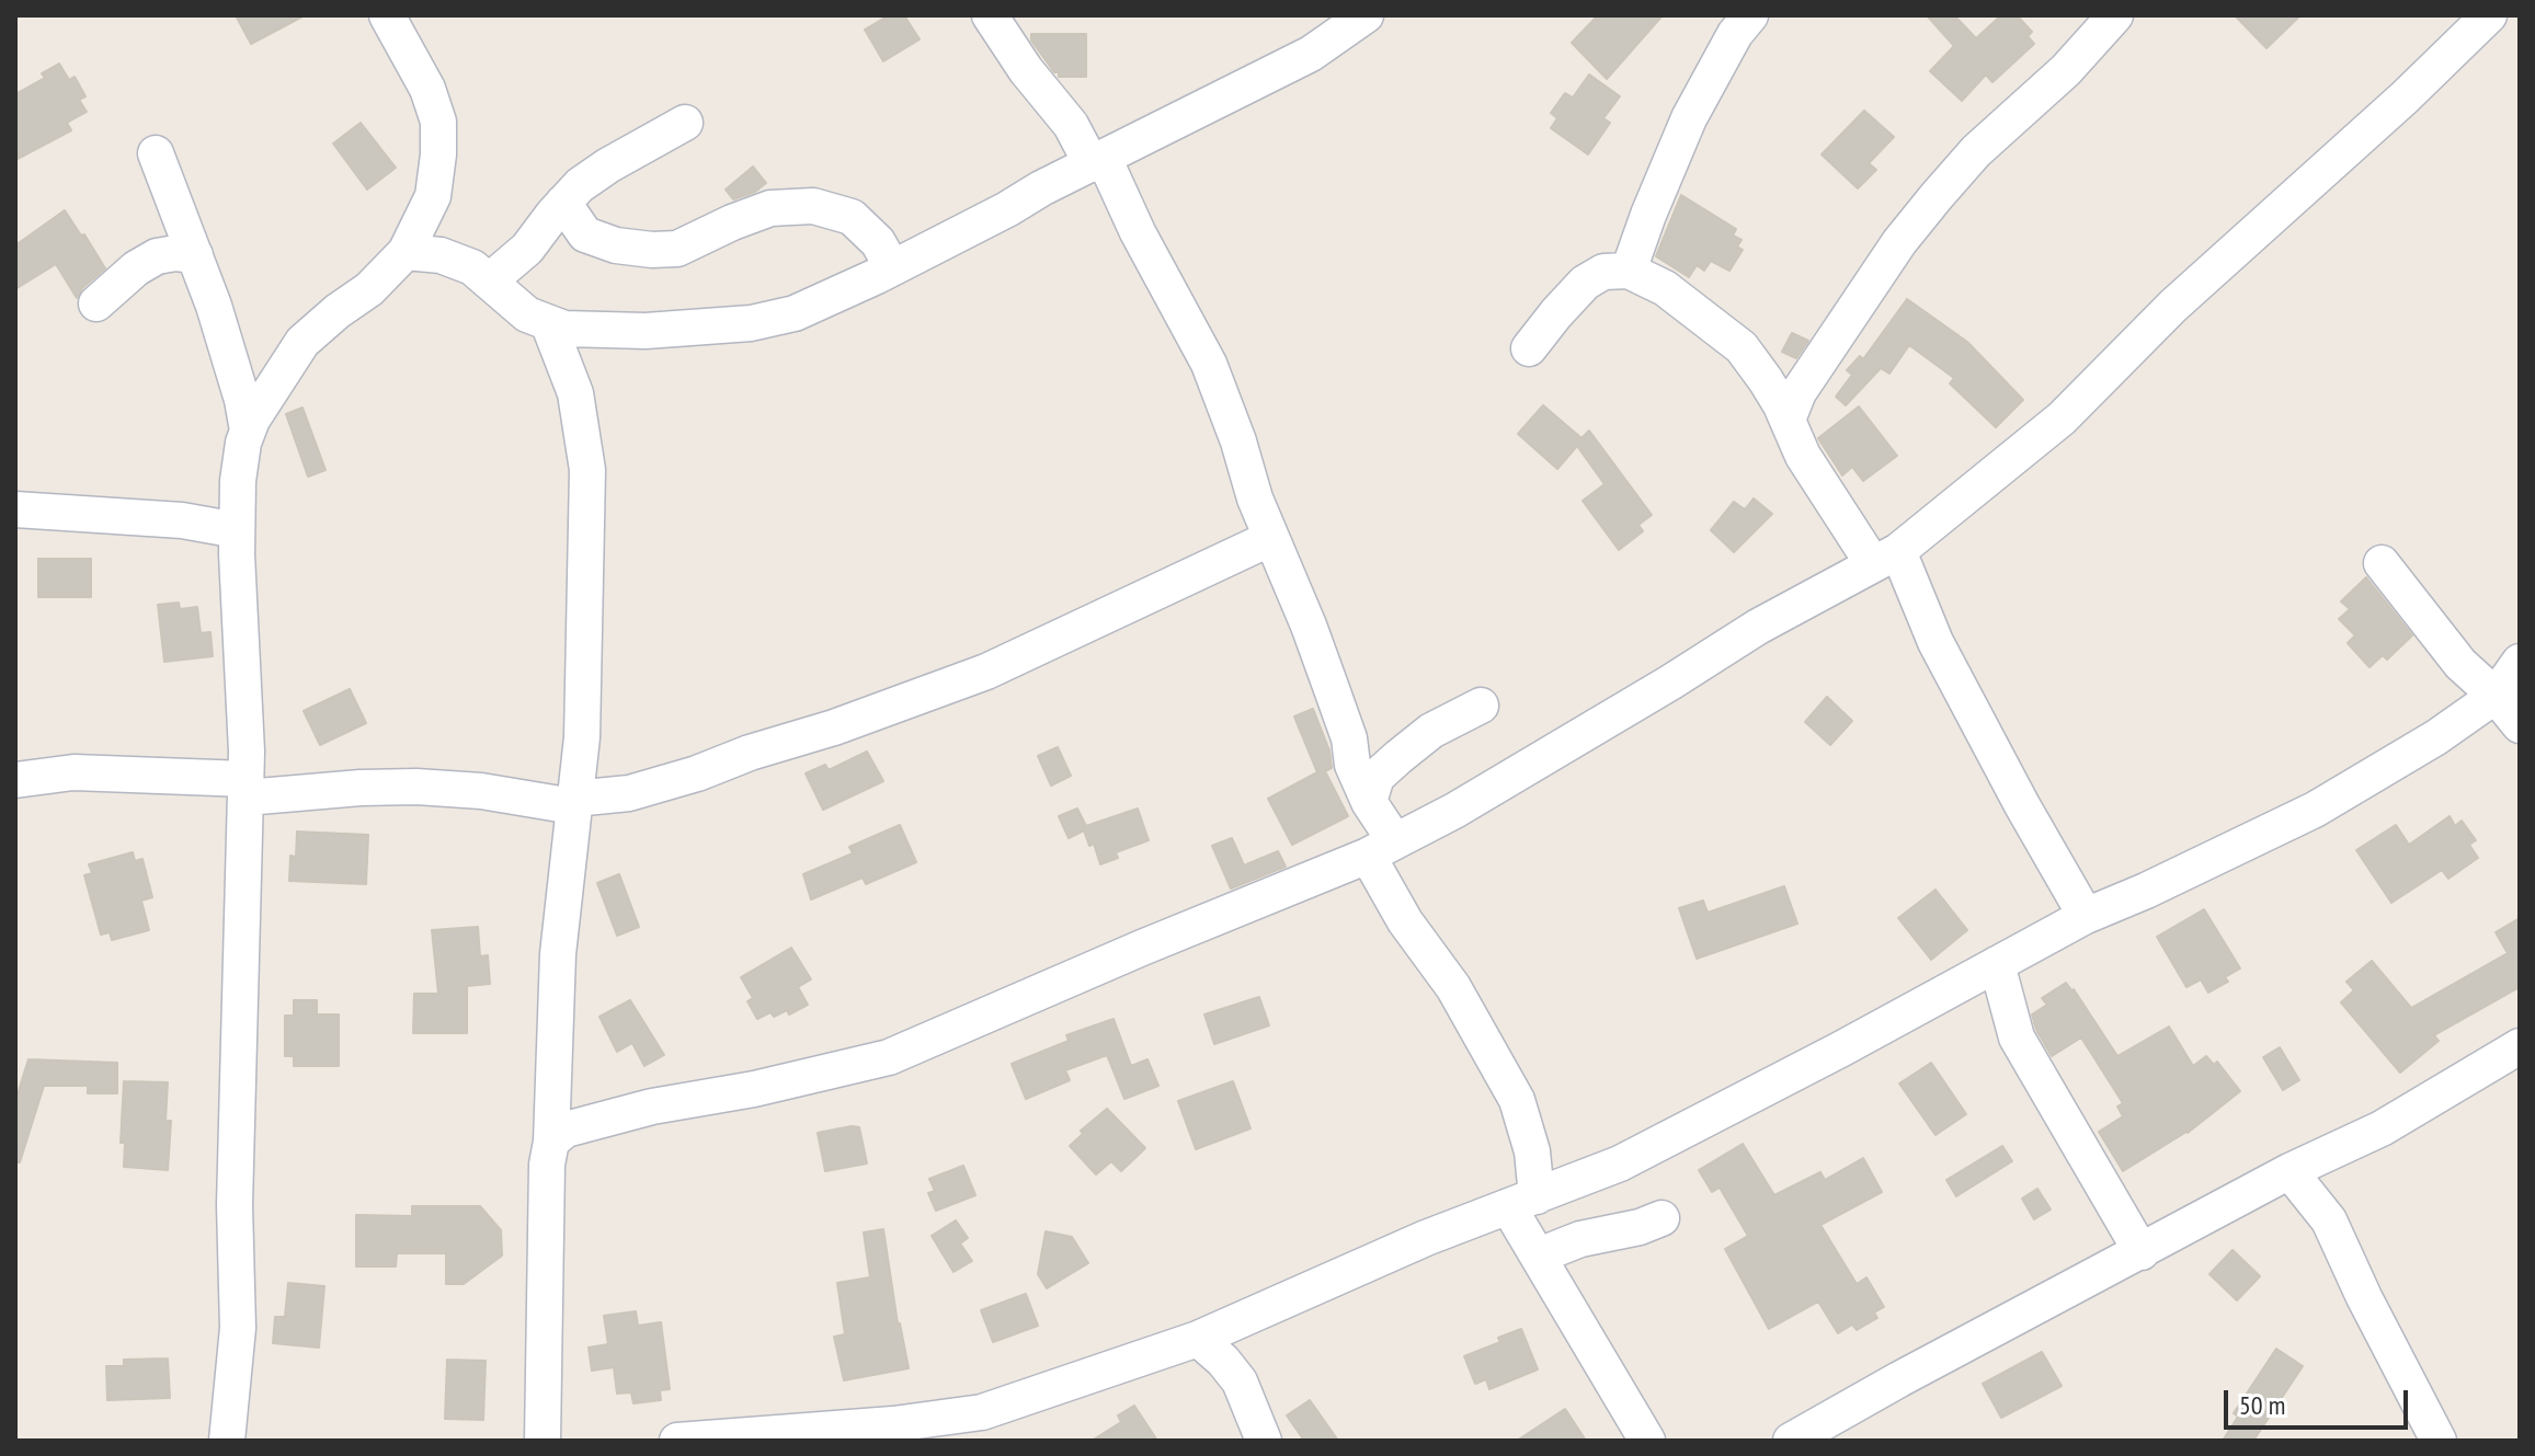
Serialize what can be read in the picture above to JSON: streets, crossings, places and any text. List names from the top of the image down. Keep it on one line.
{"scale_bar":"50 m"}
